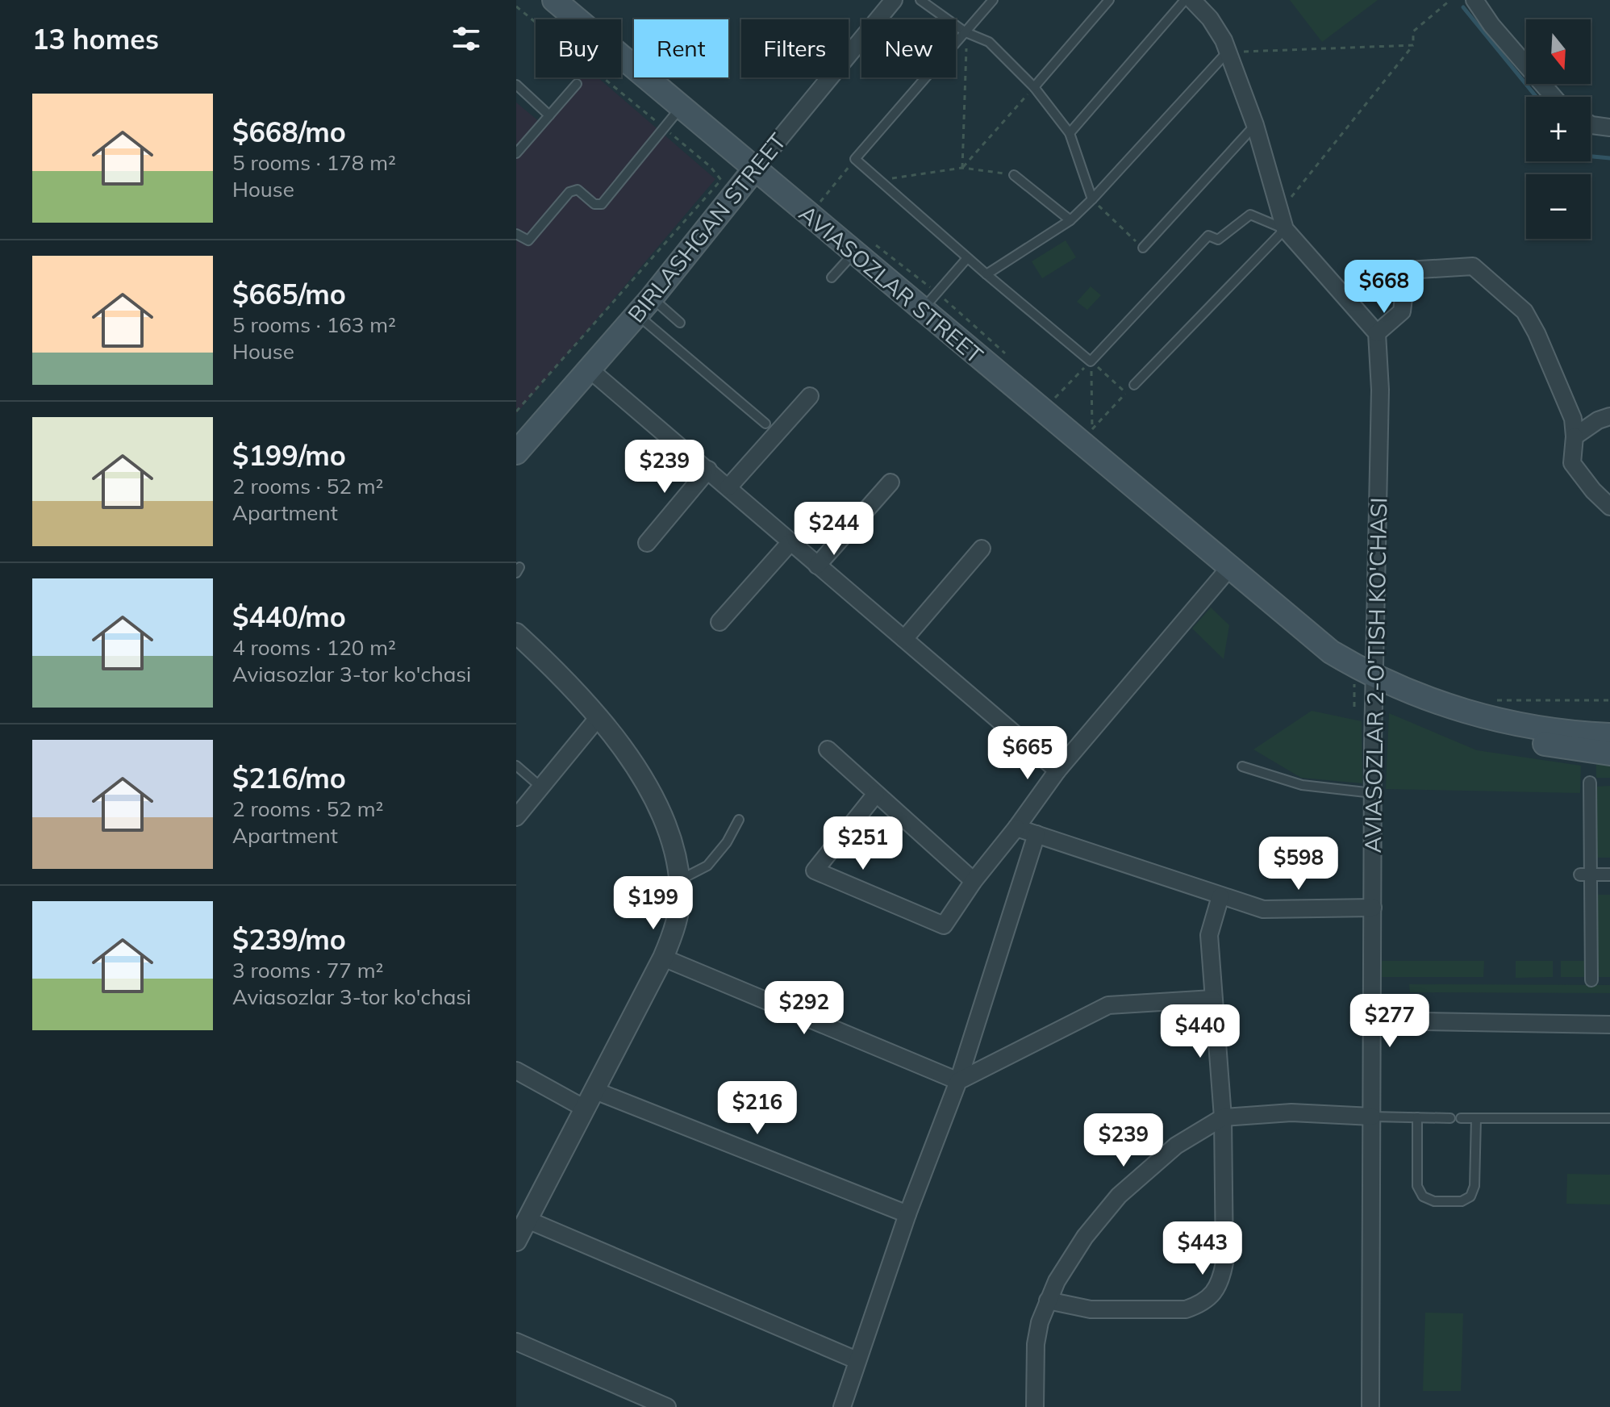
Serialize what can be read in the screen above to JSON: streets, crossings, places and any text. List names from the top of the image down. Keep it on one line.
{"streets":{"main road":["BIRLASHGAN STREET","AVIASOZLAR STREET"],"street":["AVIASOZLAR 2-O'TISH KO'CHASI"]},"crossings":[["BIRLASHGAN STREET","AVIASOZLAR STREET"],["AVIASOZLAR STREET","AVIASOZLAR 2-O'TISH KO'CHASI"]],"north":"bottom","page":{"heading":"13 homes","map_buttons":["+","−"],"chip":["Buy","Rent","Filters","New"],"list":[{"name":"$668/mo","note":"5 rooms · 178 m² · House"},{"name":"$665/mo","note":"5 rooms · 163 m² · House"},{"name":"$199/mo","note":"2 rooms · 52 m² · Apartment"},{"name":"$440/mo","note":"4 rooms · 120 m² · Aviasozlar 3-tor ko'chasi"},{"name":"$216/mo","note":"2 rooms · 52 m² · Apartment"},{"name":"$239/mo","note":"3 rooms · 77 m² · Aviasozlar 3-tor ko'chasi"}],"price":["$668","$239","$244","$665","$251","$598","$199","$292","$277","$440","$216","$239","$443"]}}
